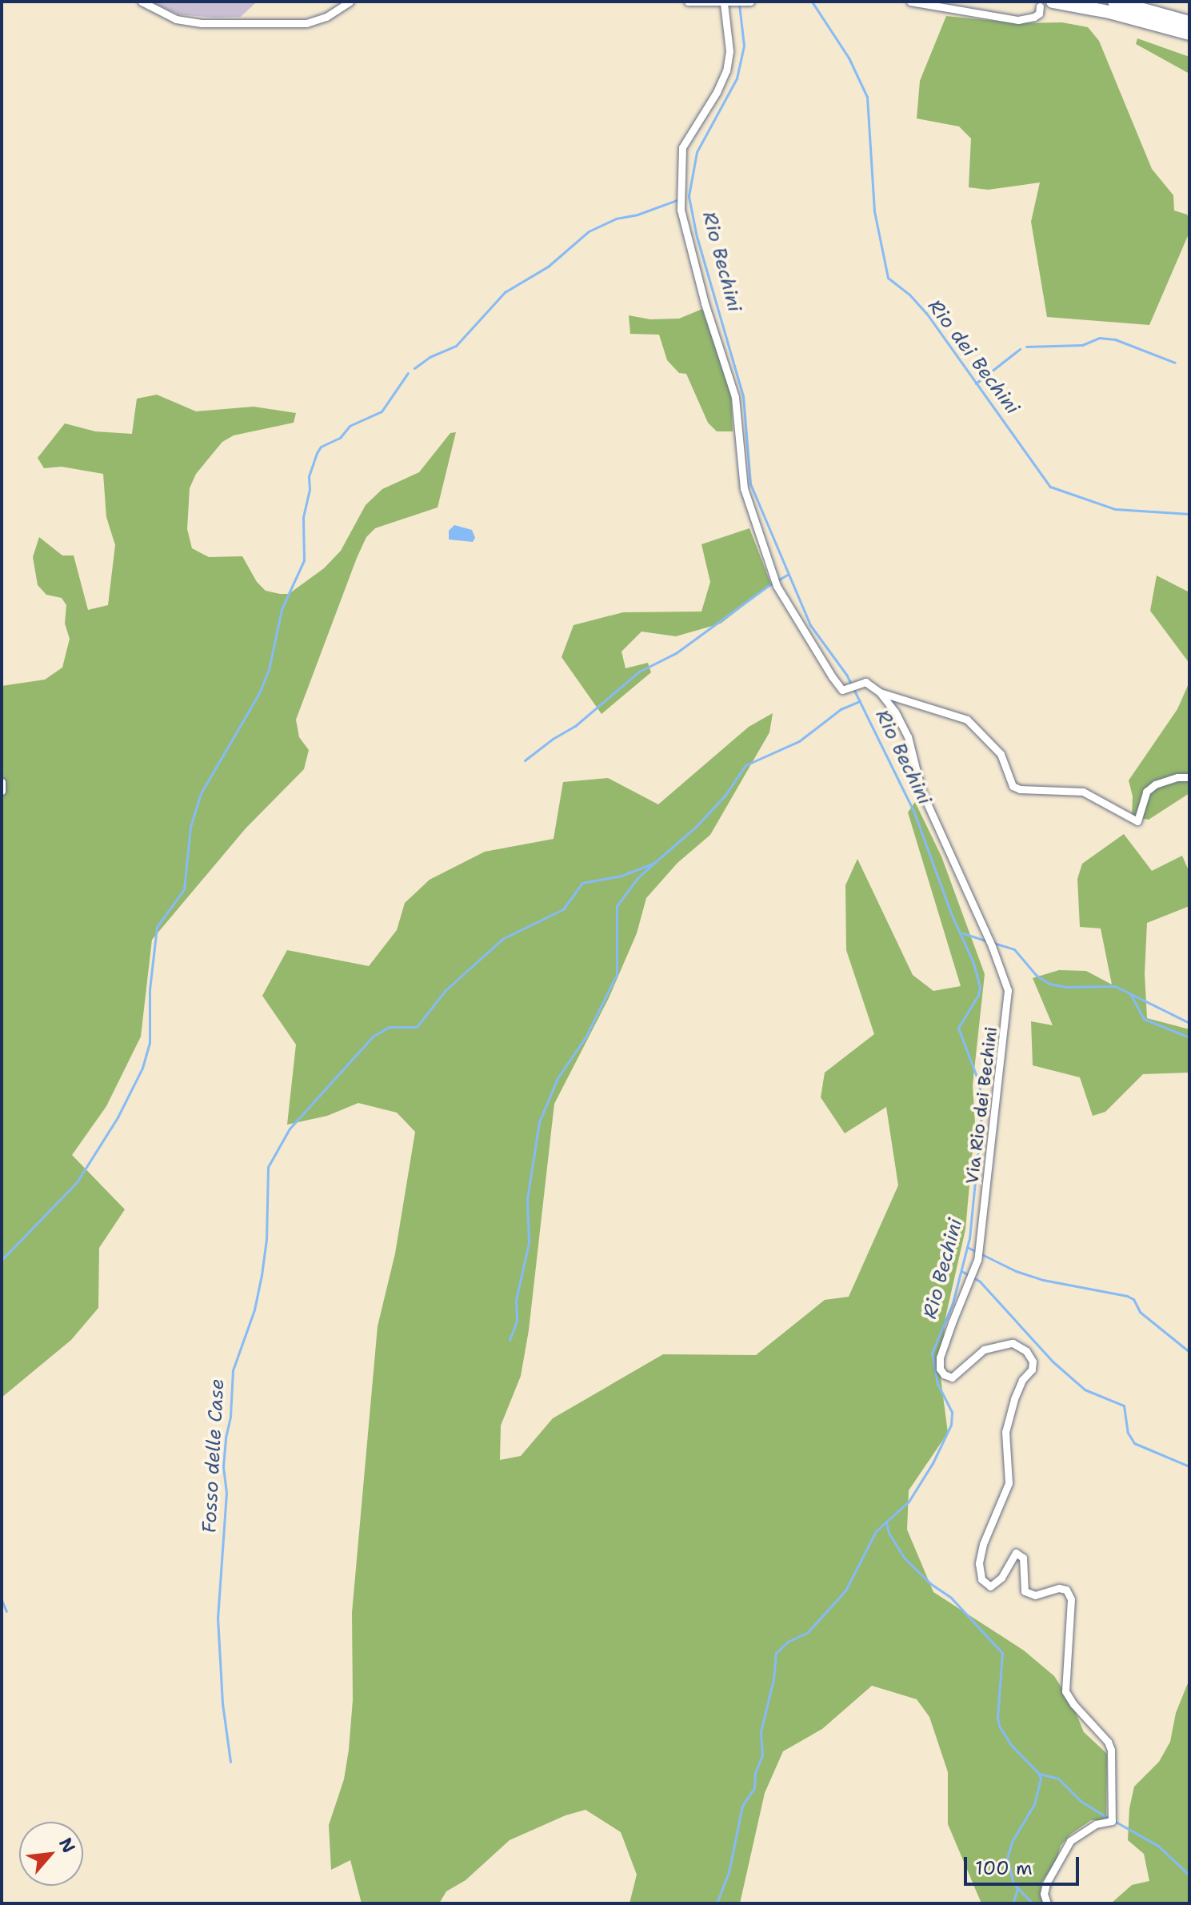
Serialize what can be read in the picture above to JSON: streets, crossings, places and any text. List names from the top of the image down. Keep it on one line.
{"streets":{"street":["Via Rio dei Bechini"]},"water":["Rio Bechini","Rio dei Bechini","Fosso delle Case"],"scale_bar":"100 m","north":"top right"}
